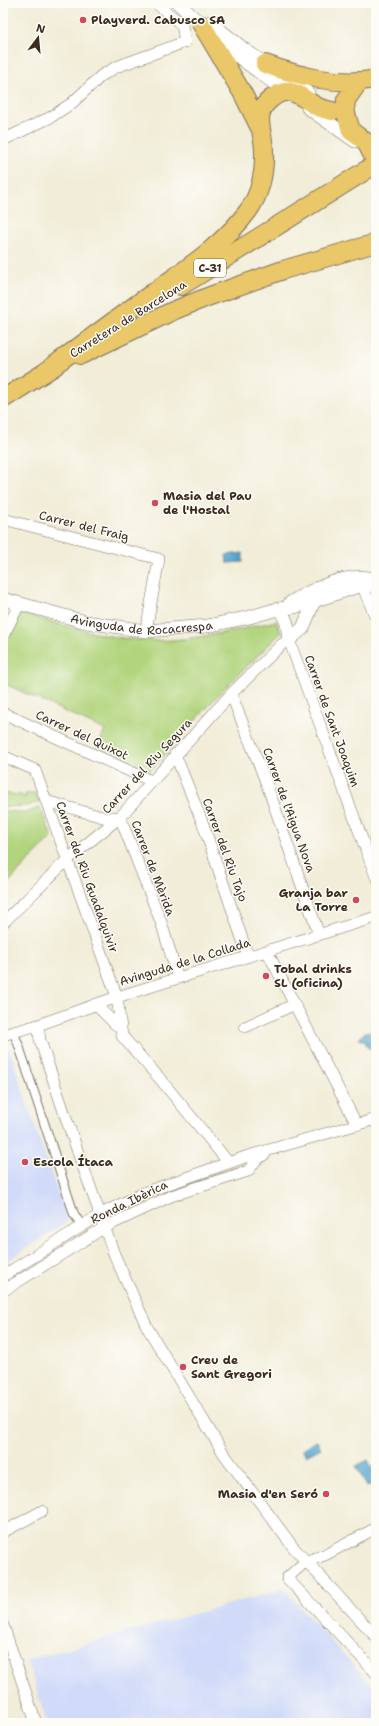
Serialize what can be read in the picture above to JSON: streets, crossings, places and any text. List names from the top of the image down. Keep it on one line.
{"streets":{"highway":["C-31","Carretera de Barcelona"],"street":["Carrer del Fraig","Avinguda de Rocacrespa","Carrer de Sant Joaquim","Carrer del Quixot","Carrer del Riu Segura","Carrer de l'Aigua Nova","Carrer del Riu Tajo","Carrer de Mèrida","Carrer del Riu Guadalquivir","Avinguda de la Collada","Ronda Ibèrica"]},"crossings":[["Carrer del Fraig","Avinguda de Rocacrespa"],["Carrer de Sant Joaquim","Carrer del Riu Segura"],["Carrer del Quixot","Carrer del Riu Segura"],["Carrer del Riu Segura","Carrer de l'Aigua Nova"],["Carrer del Riu Segura","Carrer del Riu Tajo"],["Carrer del Riu Segura","Carrer de Mèrida"],["Carrer del Riu Segura","Carrer del Riu Guadalquivir"],["Carrer de l'Aigua Nova","Avinguda de la Collada"],["Carrer del Riu Tajo","Avinguda de la Collada"],["Carrer de Mèrida","Carrer del Riu Guadalquivir"],["Carrer de Mèrida","Avinguda de la Collada"],["Carrer del Riu Guadalquivir","Avinguda de la Collada"],["Carrer del Riu Guadalquivir","Ronda Ibèrica"]],"places":["Playverd. Cabusco SA","Masia del Pau de l'Hostal","Granja bar La Torre","Tobal drinks SL (oficina)","Escola Ítaca","Creu de Sant Gregori","Masia d'en Seró"],"north":"top"}
